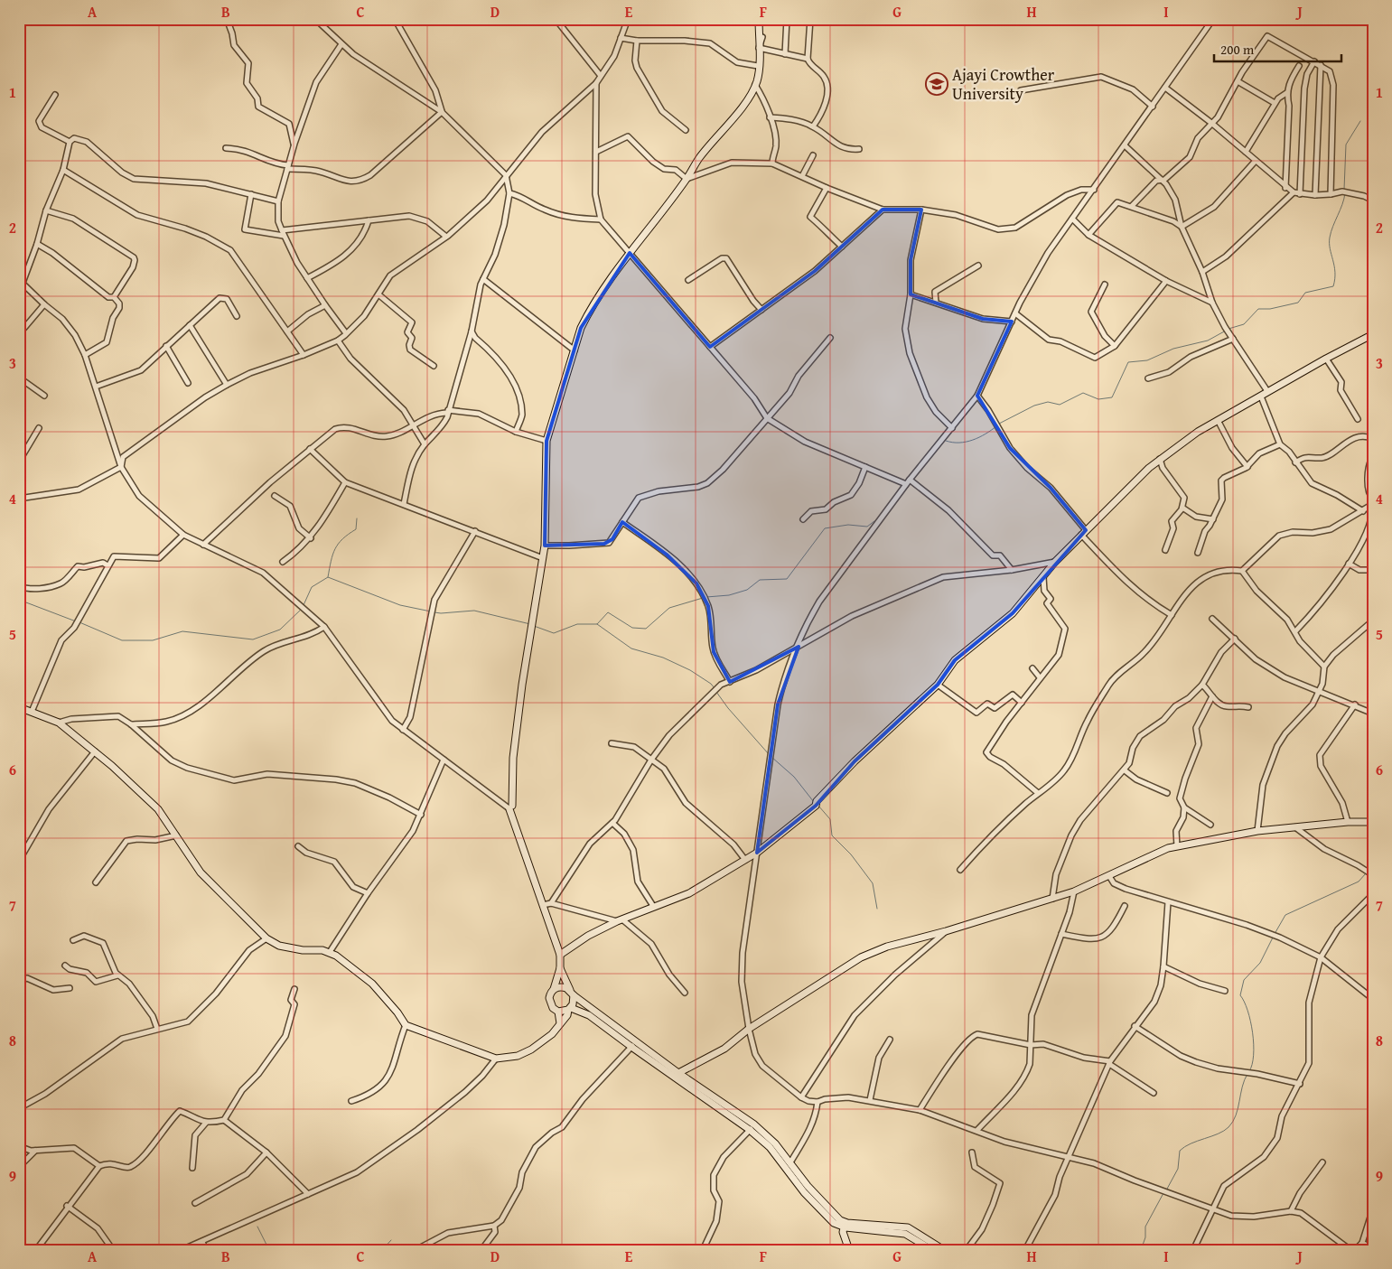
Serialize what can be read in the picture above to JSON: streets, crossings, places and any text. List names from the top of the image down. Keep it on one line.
{"places":{"school or university":["Ajayi Crowther University"]},"scale_bar":"200 m","grid":{"columns":["A","B","C","D","E","F","G","H","I","J"],"rows":["1","2","3","4","5","6","7","8","9"]}}
